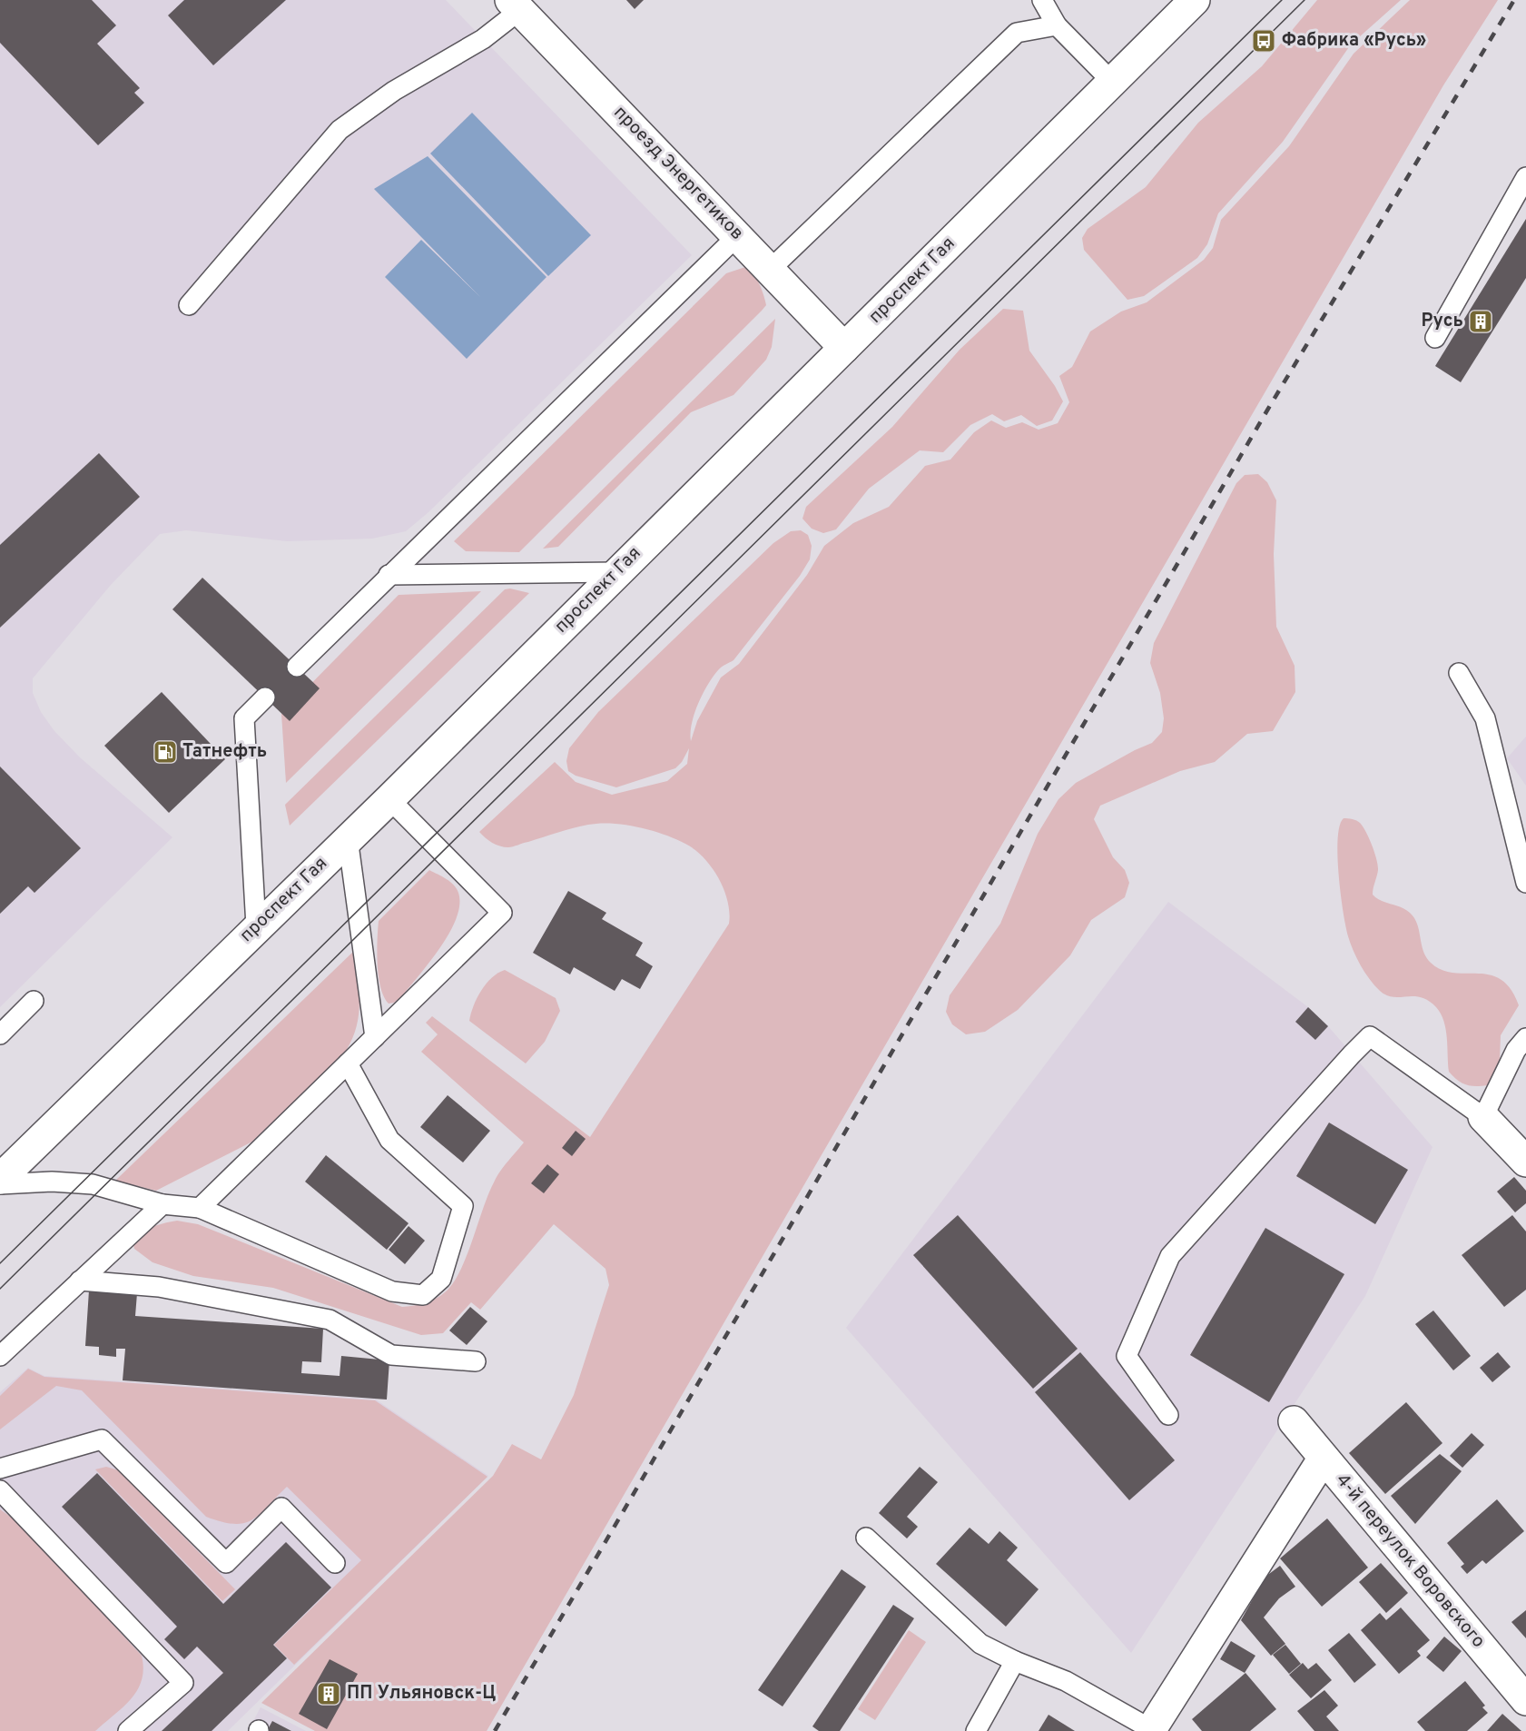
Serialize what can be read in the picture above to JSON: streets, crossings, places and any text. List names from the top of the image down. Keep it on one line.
{"streets":{"main road":["проезд Энергетиков","проспект Гая","4-й переулок Воровского"]},"crossings":[["проезд Энергетиков","проспект Гая"]],"places":{"bus stop":["Фабрика «Русь»"],"building":["Русь","ПП Ульяновск-Ц"],"fuel station":["Татнефть"]}}
